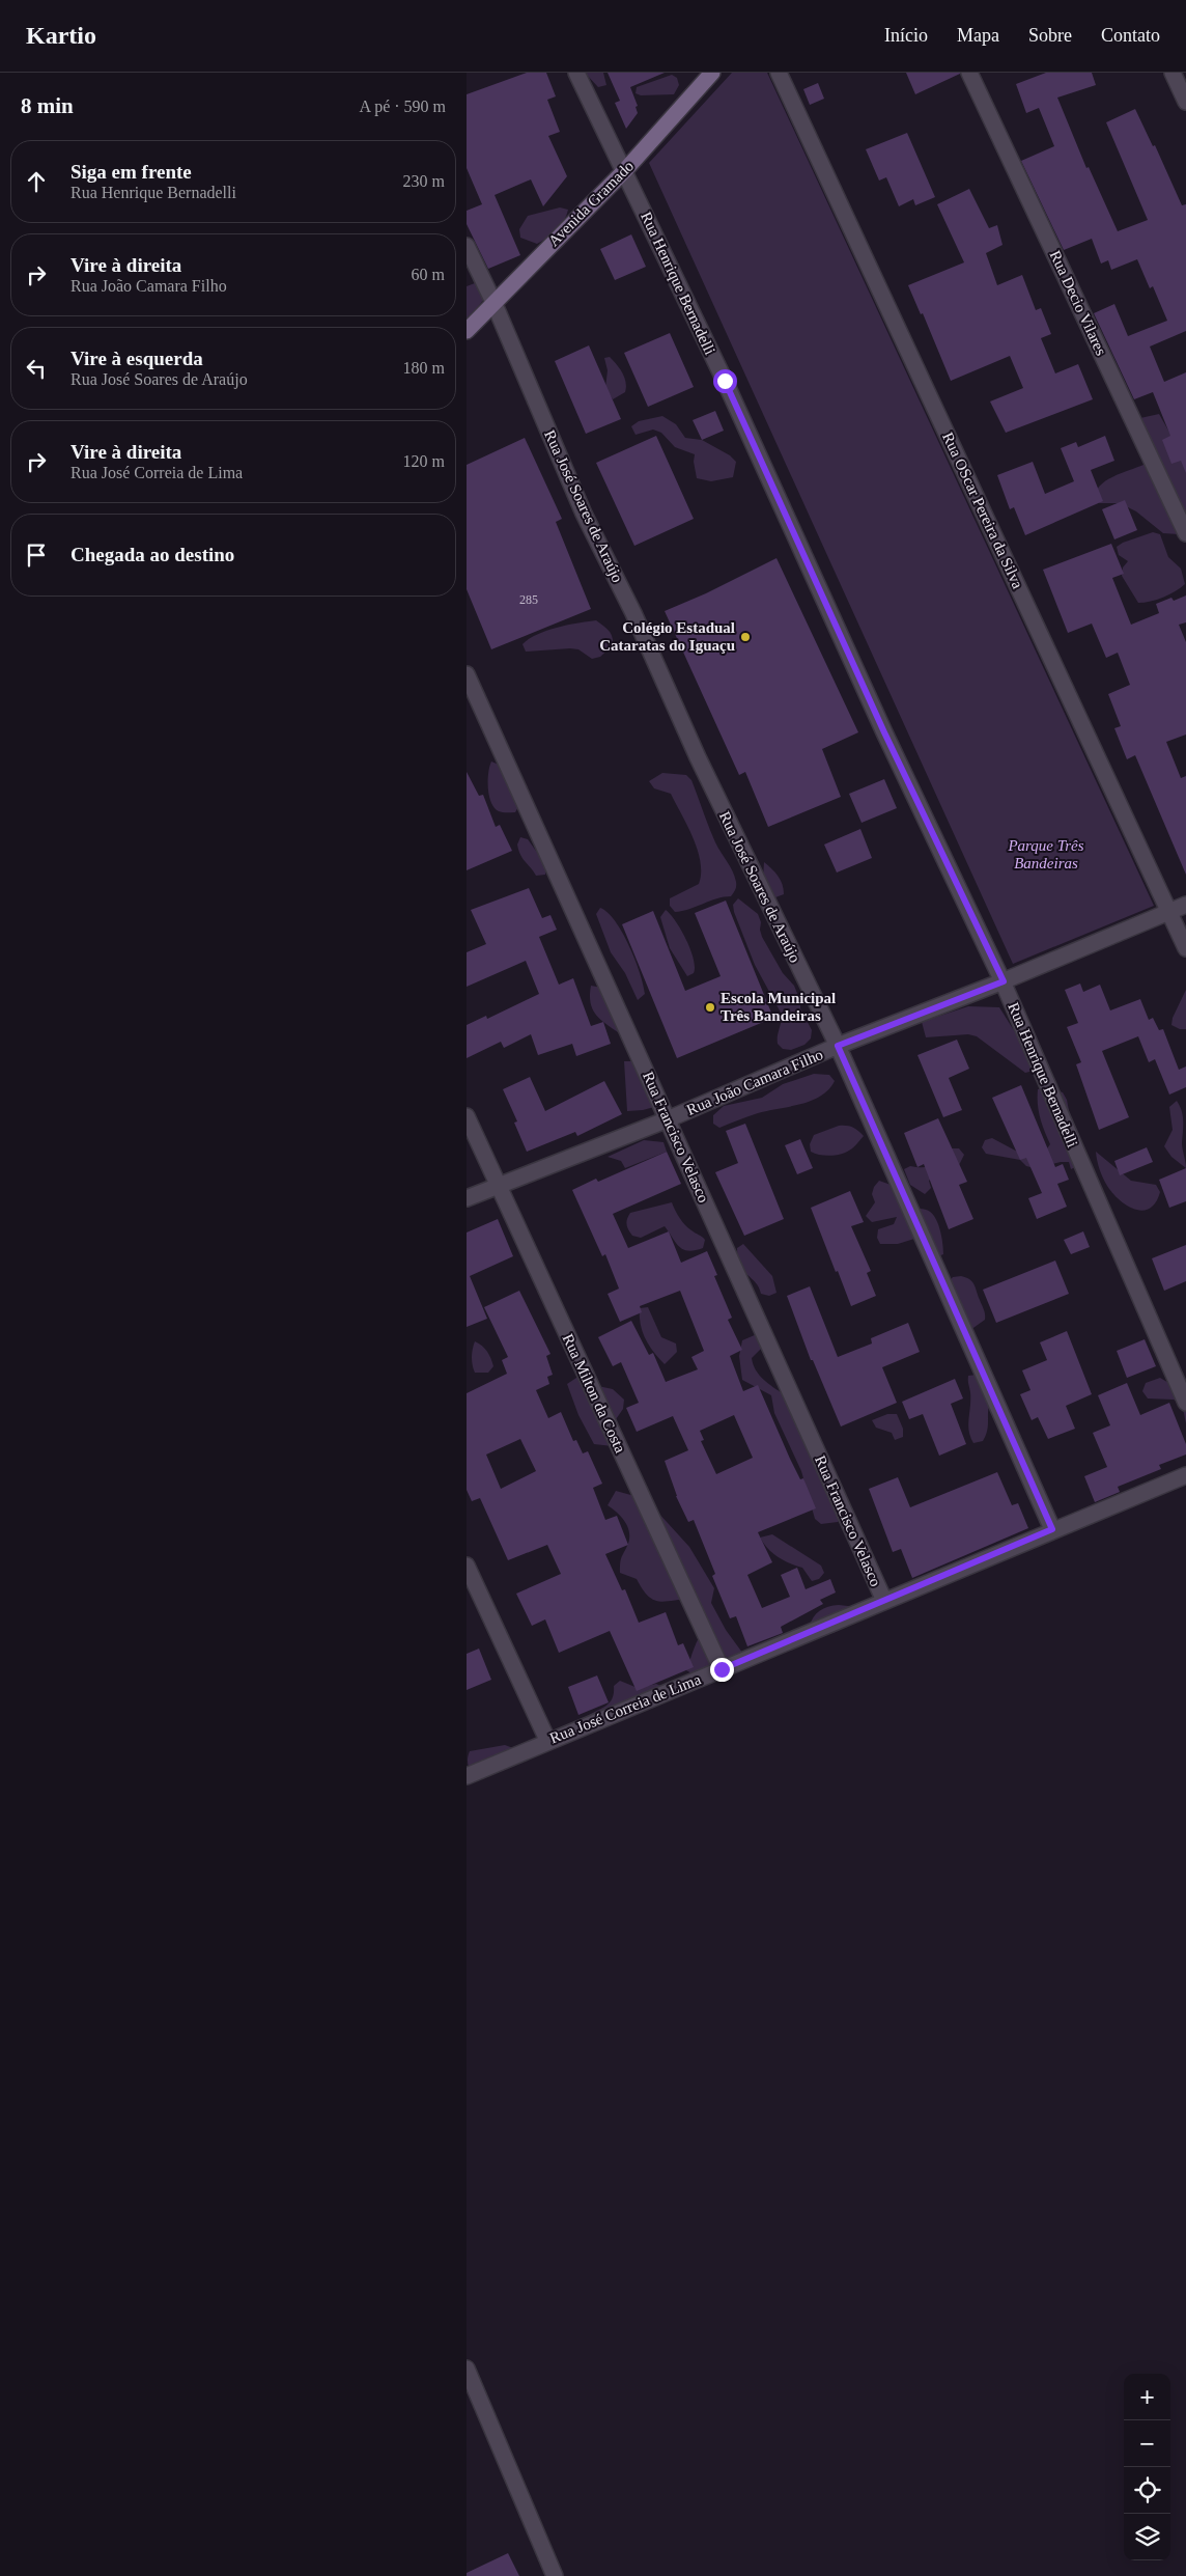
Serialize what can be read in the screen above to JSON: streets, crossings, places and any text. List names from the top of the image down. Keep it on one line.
{"streets":{"street":["Avenida Gramado","Rua Henrique Bernadelli","Rua Decio Vilares","Rua José Soares de Araújo","Rua OScar Pereira da Silva","Rua João Camara Filho","Rua Francisco Velasco","Rua Milton da Costa","Rua José Correia de Lima"]},"crossings":[["Avenida Gramado","Rua Henrique Bernadelli"],["Avenida Gramado","Rua José Soares de Araújo"],["Rua Henrique Bernadelli","Rua João Camara Filho"],["Rua José Soares de Araújo","Rua João Camara Filho"],["Rua José Soares de Araújo","Rua José Correia de Lima"],["Rua OScar Pereira da Silva","Rua João Camara Filho"],["Rua João Camara Filho","Rua Francisco Velasco"],["Rua João Camara Filho","Rua Milton da Costa"],["Rua Francisco Velasco","Rua José Correia de Lima"],["Rua Milton da Costa","Rua José Correia de Lima"]],"parks":["Parque Três Bandeiras"],"places":["Colégio Estadual Cataratas do Iguaçu","Escola Municipal Três Bandeiras"],"house_numbers":["285"],"page":{"header":"Kartio","nav":["Início","Mapa","Sobre","Contato"],"heading":["8 min","A pé · 590 m"],"list":[["Siga em frente","Rua Henrique Bernadelli","230 m"],["Vire à direita","Rua João Camara Filho","60 m"],["Vire à esquerda","Rua José Soares de Araújo","180 m"],["Vire à direita","Rua José Correia de Lima","120 m"],"Chegada ao destino"],"map_buttons":["+","−"]}}
